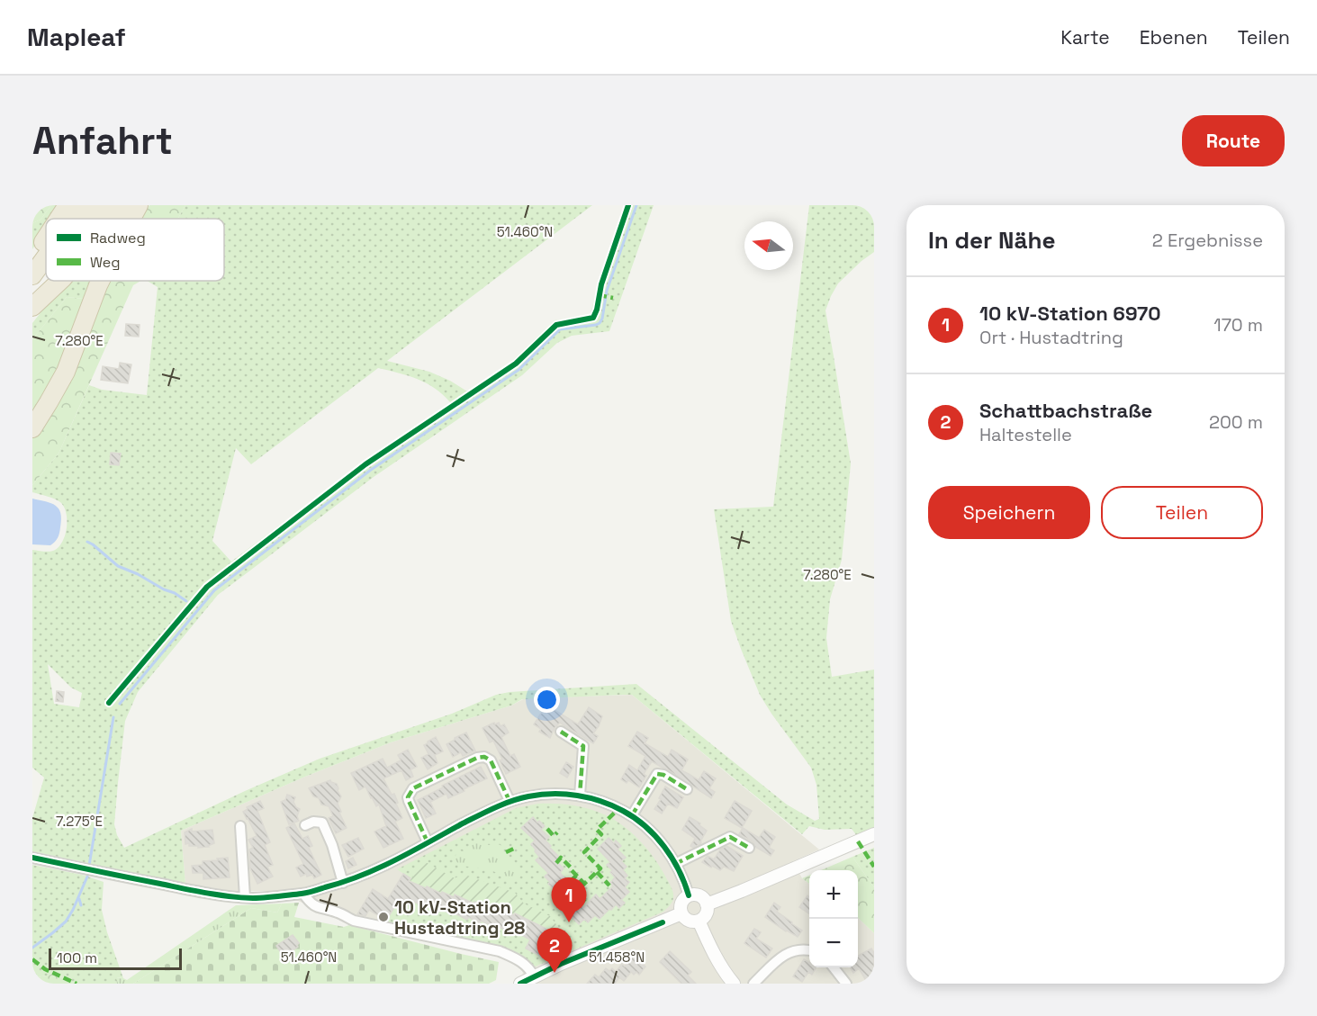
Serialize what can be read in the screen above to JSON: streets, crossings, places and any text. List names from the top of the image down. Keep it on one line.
{"places":["10 kV-Station Hustadtring 28"],"legend":["Radweg","Weg"],"scale_bar":"100 m","north":"left","page":{"header":"Mapleaf","nav":["Karte","Ebenen","Teilen"],"buttons":["Route",["Speichern","Teilen"]],"title":"Anfahrt","heading":["In der Nähe","2 Ergebnisse"],"list":[{"mark":"1","name":"10 kV-Station 6970","note":"Ort · Hustadtring","value":"170 m"},{"mark":"2","name":"Schattbachstraße","note":"Haltestelle","value":"200 m"}],"map_buttons":["+","−"],"pins":["1","2"],"scale":"100 m"},"coordinates":["51.460°N","7.280°E","7.275°E","51.458°N"]}
